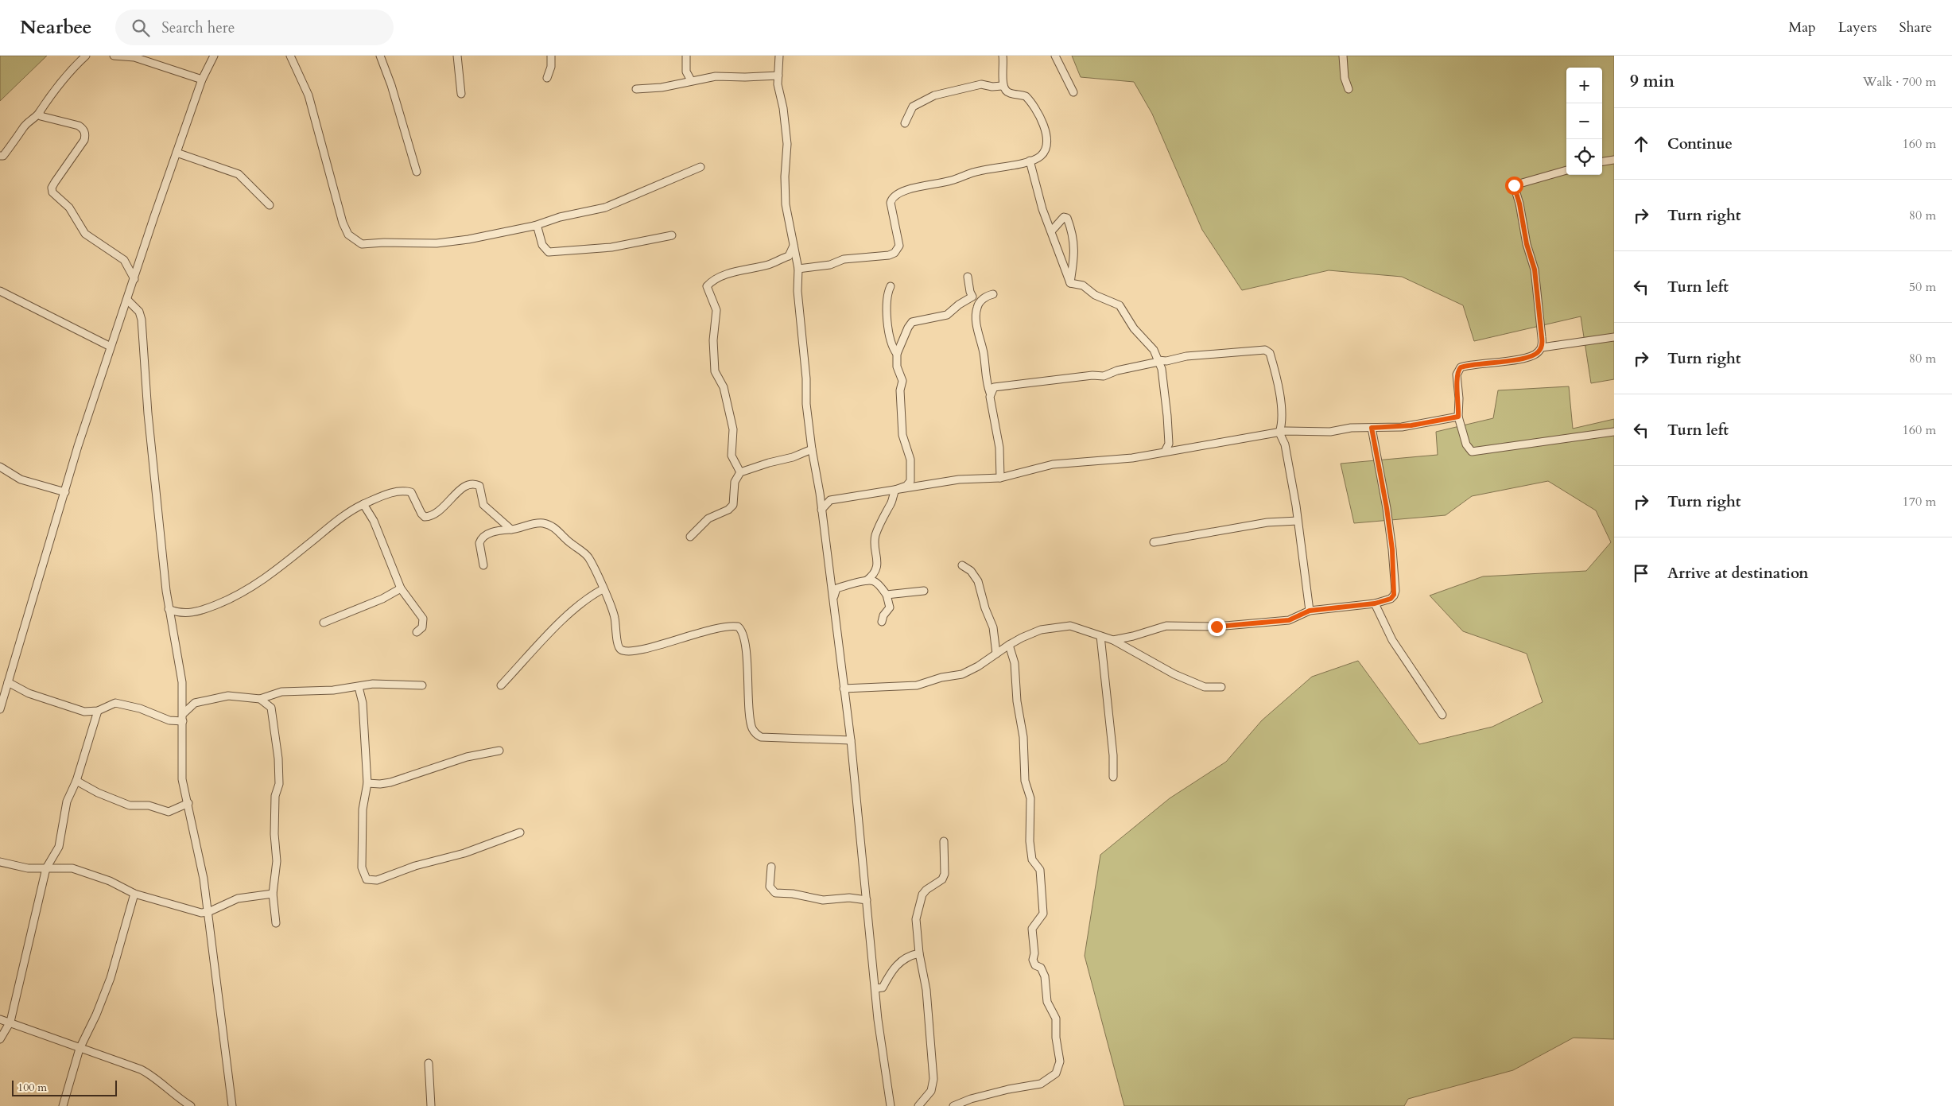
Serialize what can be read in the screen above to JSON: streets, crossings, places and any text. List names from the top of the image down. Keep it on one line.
{"scale_bar":"100 m","page":{"header":"Nearbee","search":"Search here","nav":["Map","Layers","Share"],"heading":["9 min","Walk · 700 m"],"map_buttons":["+","−"],"list":[["Continue","160 m"],["Turn right","80 m"],["Turn left","50 m"],["Turn right","80 m"],["Turn left","160 m"],["Turn right","170 m"],"Arrive at destination"],"scale":"100 m"}}
